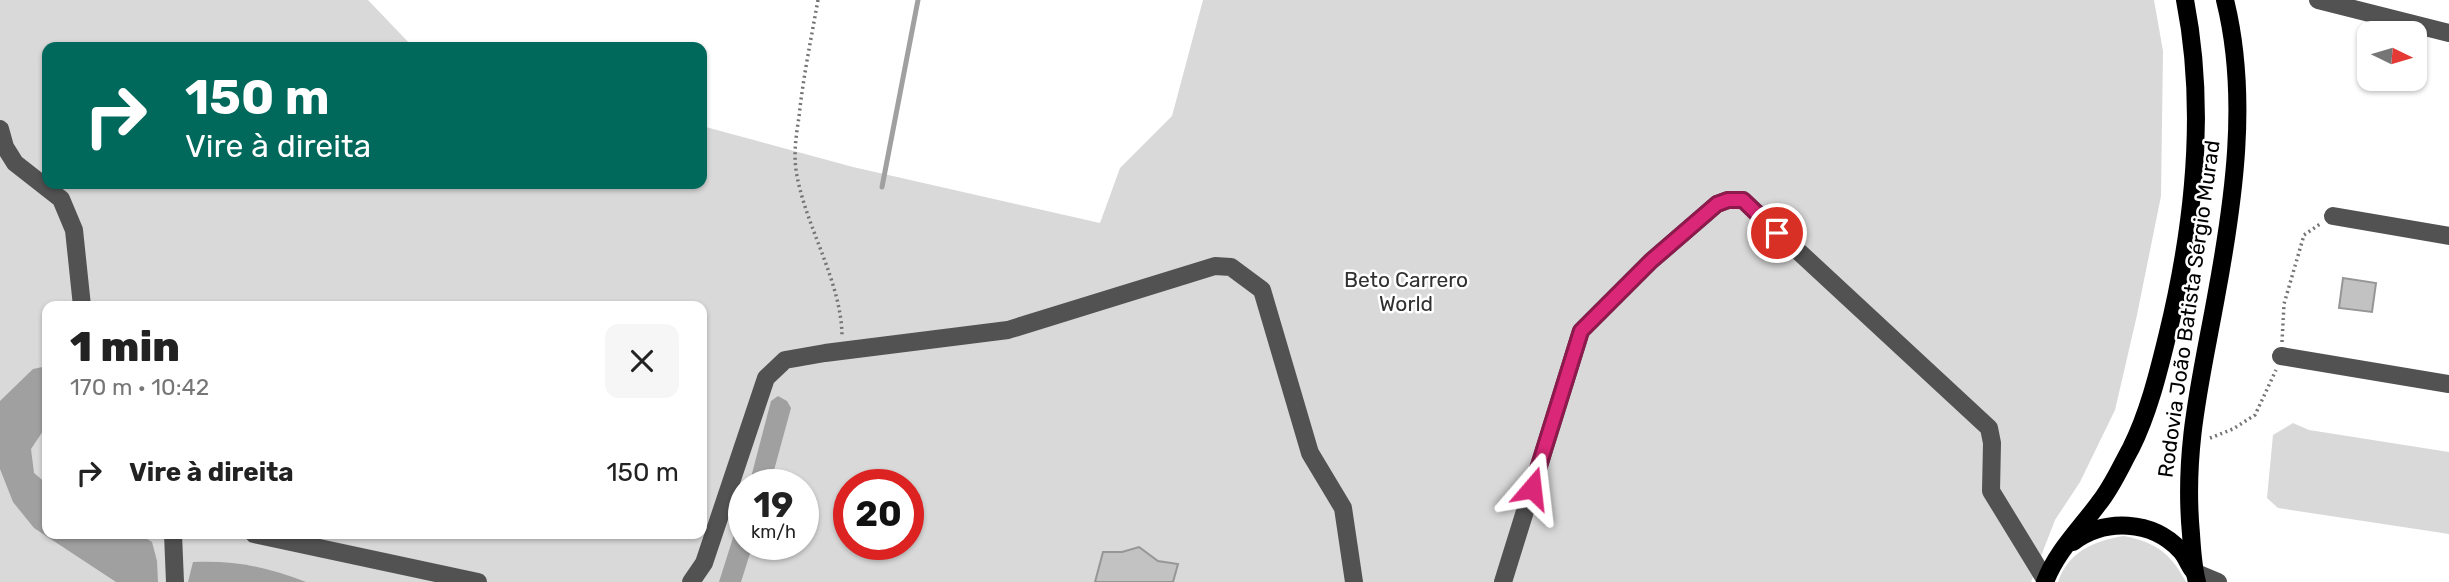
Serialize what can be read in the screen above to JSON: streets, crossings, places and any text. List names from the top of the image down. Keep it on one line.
{"streets":{"main road":["Rodovia João Batista Sérgio Murad"]},"parks":["Beto Carrero World"],"north":"right","page":{"turn":["150 m","Vire à direita"],"heading":["1 min","170 m · 10:42"],"list":[{"name":"Vire à direita","value":"150 m"}],"speed":"19 km/h","limit":"20"}}
